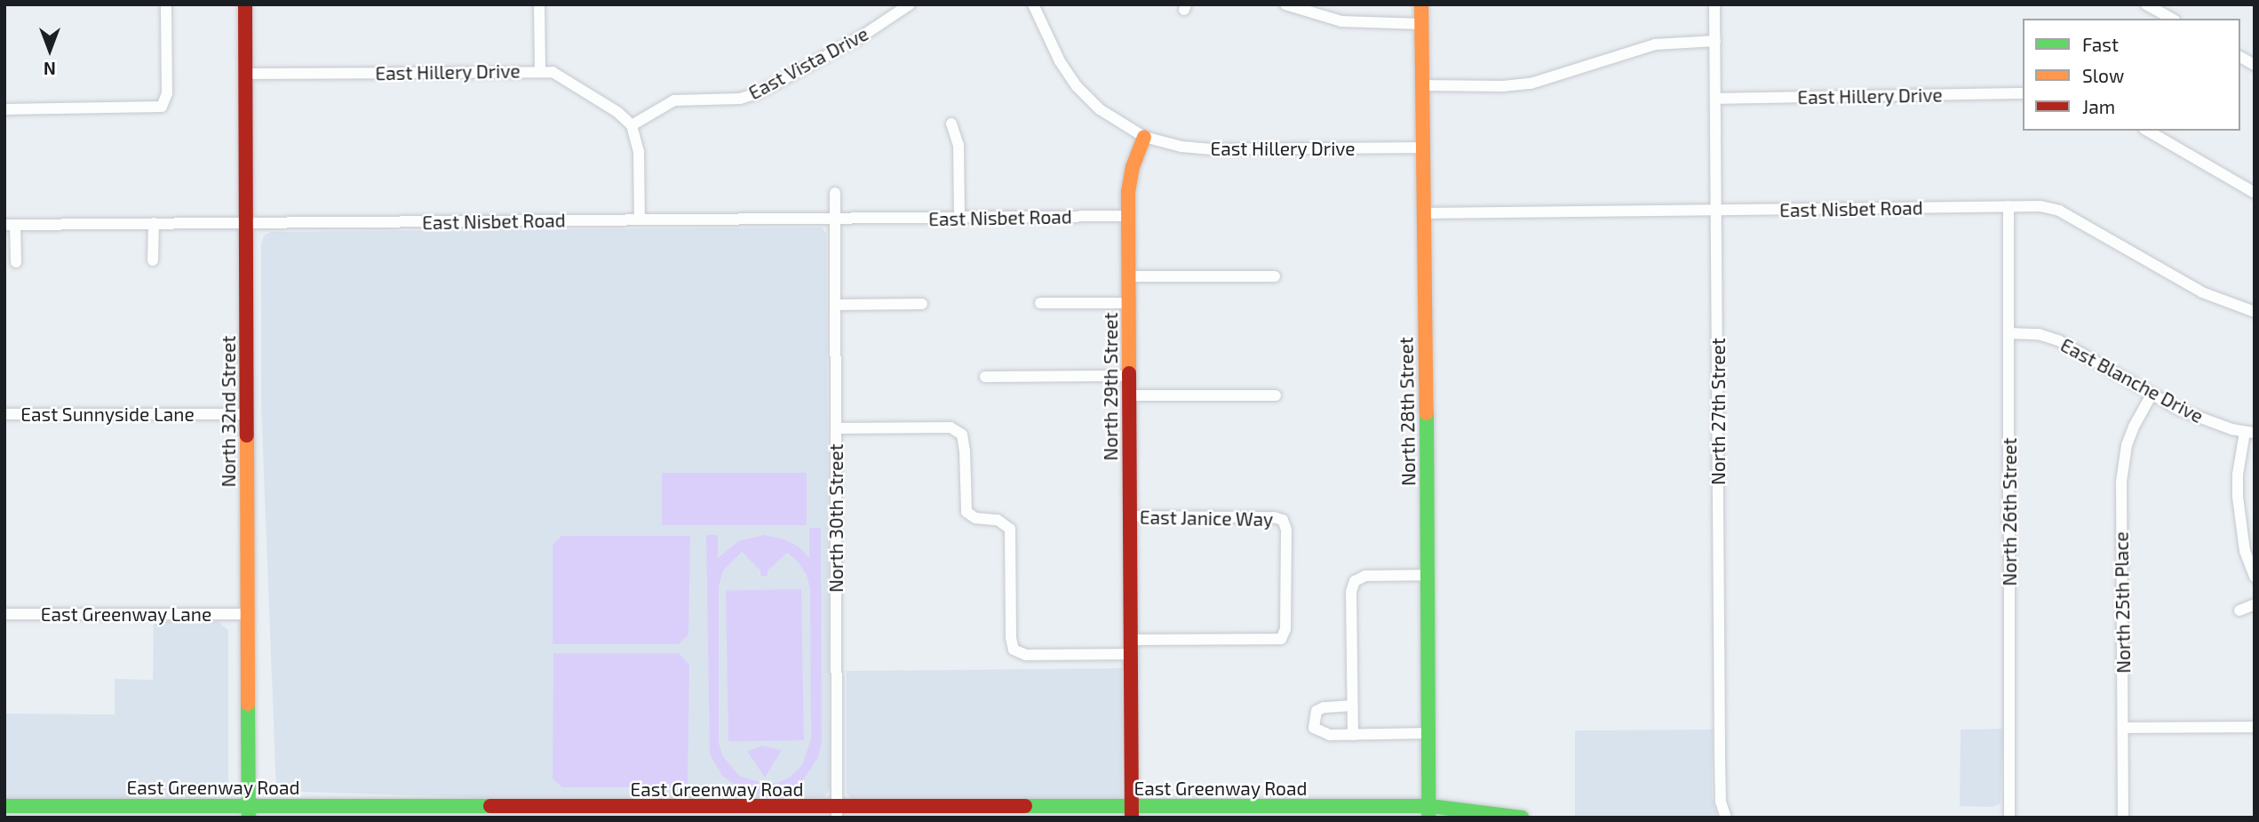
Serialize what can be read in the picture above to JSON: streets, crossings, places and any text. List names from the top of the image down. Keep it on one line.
{"streets":{"main road":["North 29th Street","North 32nd Street","North 28th Street","East Greenway Road"],"street":["East Vista Drive","East Hillery Drive","East Nisbet Road","East Blanche Drive","North 27th Street","East Sunnyside Lane","North 26th Street","North 30th Street","East Janice Way","North 25th Place","East Greenway Lane"]},"crossings":[["East Vista Drive","East Hillery Drive"],["East Hillery Drive","North 29th Street"],["East Hillery Drive","North 32nd Street"],["East Hillery Drive","North 28th Street"],["East Hillery Drive","North 27th Street"],["East Nisbet Road","North 29th Street"],["East Nisbet Road","North 32nd Street"],["East Nisbet Road","North 28th Street"],["East Nisbet Road","North 27th Street"],["East Nisbet Road","North 26th Street"],["East Nisbet Road","North 30th Street"],["East Blanche Drive","North 26th Street"],["East Blanche Drive","North 25th Place"],["North 29th Street","East Janice Way"],["North 29th Street","East Greenway Road"],["North 32nd Street","East Sunnyside Lane"],["North 32nd Street","East Greenway Lane"],["North 32nd Street","East Greenway Road"],["North 28th Street","East Greenway Road"],["North 30th Street","East Greenway Road"]],"legend":["Fast","Slow","Jam"],"north":"bottom"}
